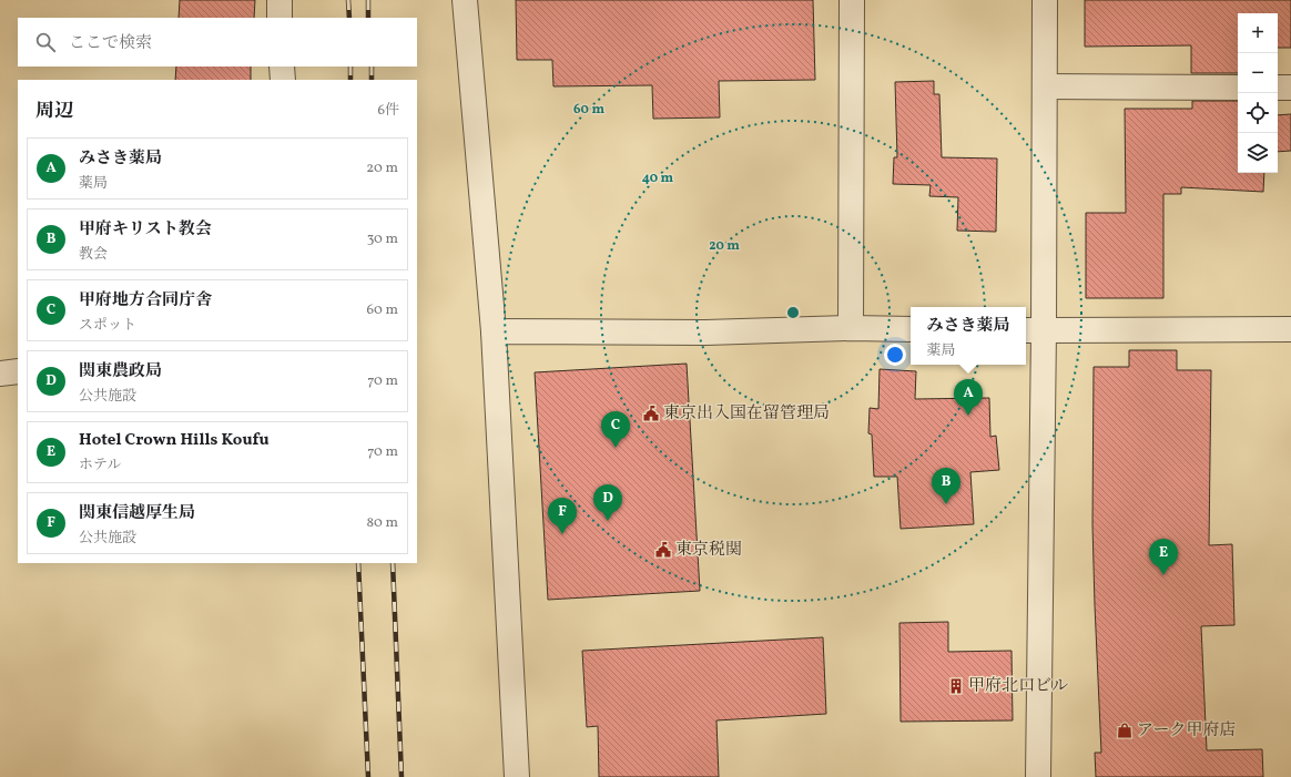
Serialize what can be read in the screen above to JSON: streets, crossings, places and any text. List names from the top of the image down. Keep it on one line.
{"places":{"public building":["東京出入国在留管理局","東京税関"],"building":["甲府北口ビル"],"shop":["アーク甲府店"]},"page":{"map_buttons":["+","−"],"search":"ここで検索","heading":["周辺","6件"],"list":[{"mark":"A","name":"みさき薬局","note":"薬局","value":"20 m"},{"mark":"B","name":"甲府キリスト教会","note":"教会","value":"30 m"},{"mark":"C","name":"甲府地方合同庁舎","note":"スポット","value":"60 m"},{"mark":"D","name":"関東農政局","note":"公共施設","value":"70 m"},{"mark":"E","name":"Hotel Crown Hills Koufu","note":"ホテル","value":"70 m"},{"mark":"F","name":"関東信越厚生局","note":"公共施設","value":"80 m"}],"popup":["みさき薬局","薬局"],"pins":["A","C","B","D","F","E"]},"rings":["60 m","40 m","20 m"]}
